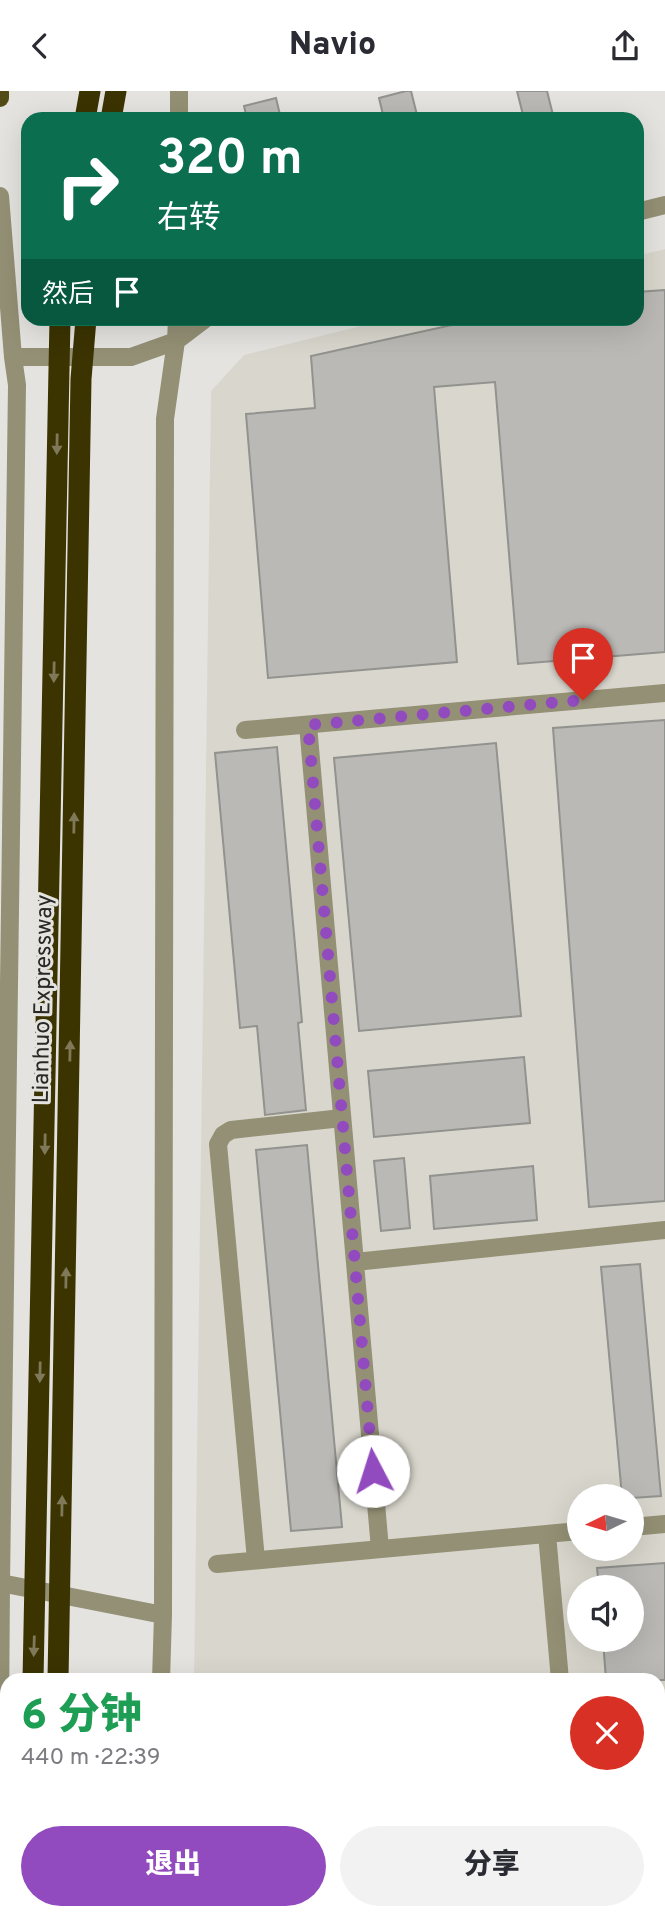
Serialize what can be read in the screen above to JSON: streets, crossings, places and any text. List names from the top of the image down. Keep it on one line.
{"streets":{"highway":["Lianhuo Expressway"]},"north":"left","page":{"header":"Navio","turn":["320 m","右转"],"then":"然后","heading":["6 分钟","440 m · 22:39"],"buttons":["退出","分享"]}}
